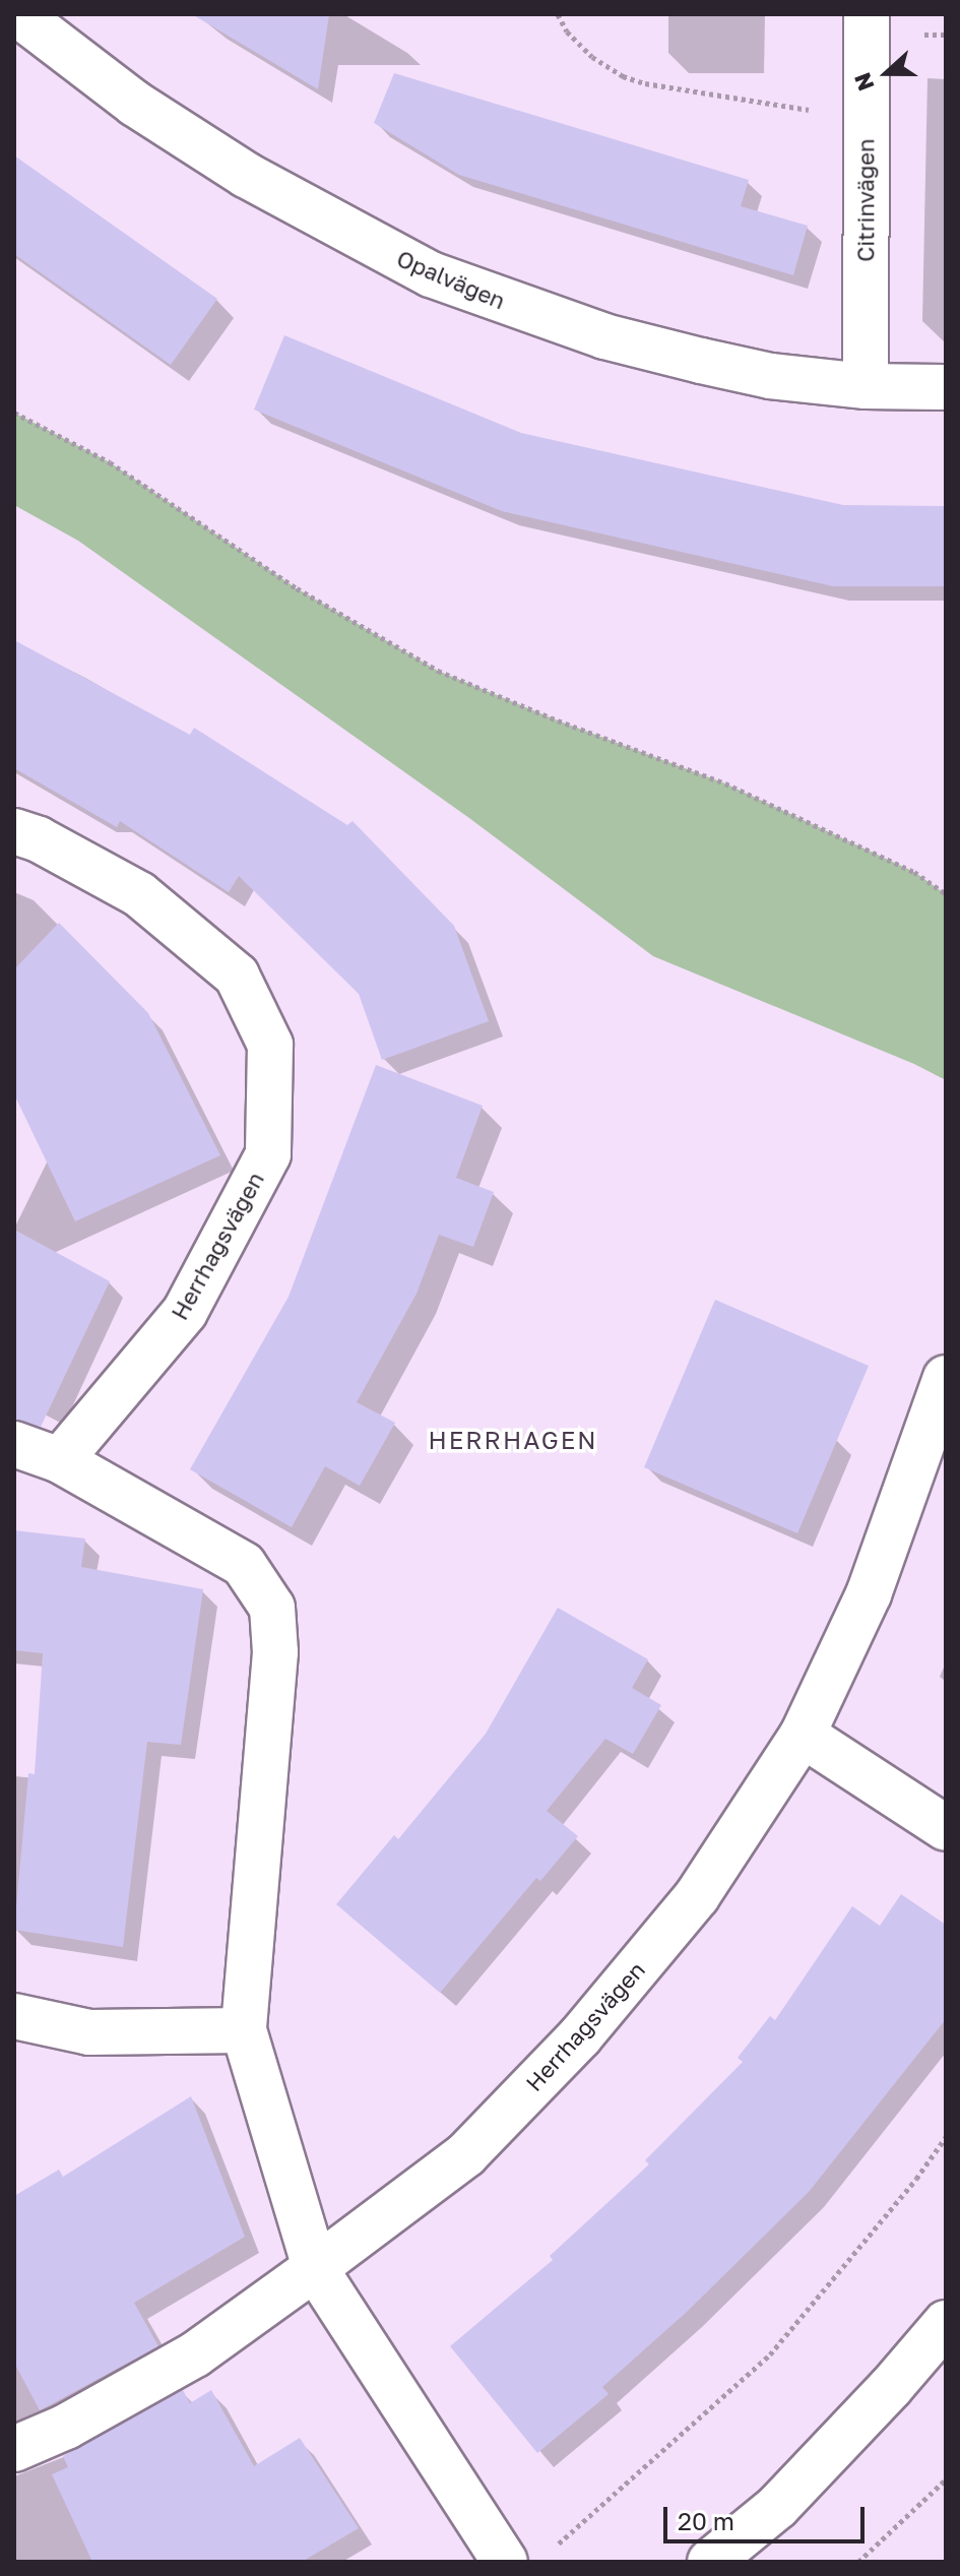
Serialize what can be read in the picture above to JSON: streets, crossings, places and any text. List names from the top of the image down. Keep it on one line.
{"streets":{"street":["Citrinvägen","Opalvägen","Herrhagsvägen"]},"crossings":[["Citrinvägen","Opalvägen"]],"districts":["HERRHAGEN"],"scale_bar":"20 m","north":"left"}
